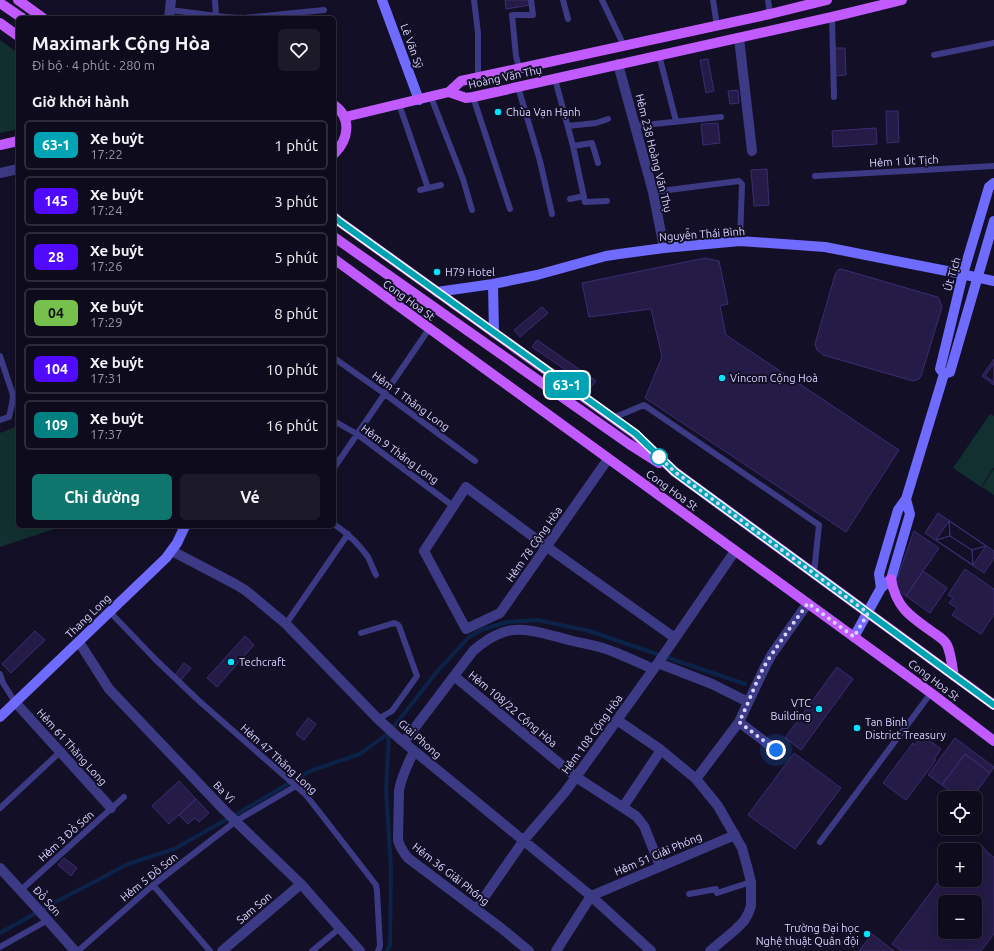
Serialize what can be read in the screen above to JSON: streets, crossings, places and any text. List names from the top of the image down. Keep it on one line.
{"streets":{"main road":["Hoàng Văn Thụ","Cong Hoa St"],"street":["Lê Văn Sỹ","Hẻm 238 Hoàng Văn Thụ","Nguyễn Thái Bình","Út Tịch","Hẻm 78 Cộng Hòa","Thang Long","Hẻm 108/22 Cộng Hòa","Hẻm 108 Cộng Hòa","Giai Phong","Hẻm 61 Thăng Long","Ba Vì","Hẻm 51 Giải Phóng","Hẻm 36 Giải Phóng","Đồ Sơn","Sam Son"],"lane":["Hẻm 1 Út Tịch","Hẻm 1 Thăng Long","Hẻm 9 Thăng Long","Hẻm 47 Thăng Long","Hẻm 3 Đồ Sơn","Hẻm 5 Đồ Sơn"]},"crossings":[["Hoàng Văn Thụ","Hẻm 238 Hoàng Văn Thụ"],["Hẻm 238 Hoàng Văn Thụ","Nguyễn Thái Bình"],["Nguyễn Thái Bình","Út Tịch"],["Nguyễn Thái Bình","Cong Hoa St"],["Út Tịch","Cong Hoa St"],["Cong Hoa St","Hẻm 78 Cộng Hòa"],["Cong Hoa St","Hẻm 108 Cộng Hòa"],["Hẻm 9 Thăng Long","Hẻm 78 Cộng Hòa"],["Thang Long","Giai Phong"],["Thang Long","Hẻm 61 Thăng Long"],["Thang Long","Hẻm 47 Thăng Long"],["Thang Long","Ba Vì"],["Hẻm 108/22 Cộng Hòa","Hẻm 108 Cộng Hòa"],["Hẻm 108/22 Cộng Hòa","Hẻm 51 Giải Phóng"],["Hẻm 108 Cộng Hòa","Giai Phong"],["Hẻm 108 Cộng Hòa","Hẻm 36 Giải Phóng"],["Giai Phong","Hẻm 51 Giải Phóng"],["Giai Phong","Hẻm 36 Giải Phóng"],["Hẻm 61 Thăng Long","Hẻm 3 Đồ Sơn"],["Hẻm 47 Thăng Long","Hẻm 5 Đồ Sơn"],["Ba Vì","Hẻm 5 Đồ Sơn"],["Ba Vì","Sam Son"],["Hẻm 3 Đồ Sơn","Đồ Sơn"]],"places":["Chùa Vạn Hạnh","H79 Hotel","Vincom Cộng Hoà","Techcraft","VTC Building","Tan Binh District Treasury","Trường Đại học Nghệ thuật Quân đội"],"lines":["bus line 63-1"],"page":{"on_map":"63-1","heading":[["Maximark Cộng Hòa","Đi bộ · 4 phút · 280 m"],"Giờ khởi hành"],"list":[{"mark":"63-1","name":"Xe buýt","note":"17:22","value":"1 phút"},{"mark":"145","name":"Xe buýt","note":"17:24","value":"3 phút"},{"mark":"28","name":"Xe buýt","note":"17:26","value":"5 phút"},{"mark":"04","name":"Xe buýt","note":"17:29","value":"8 phút"},{"mark":"104","name":"Xe buýt","note":"17:31","value":"10 phút"},{"mark":"109","name":"Xe buýt","note":"17:37","value":"16 phút"}],"buttons":["Chỉ đường","Vé"],"map_buttons":["+","−"]}}
